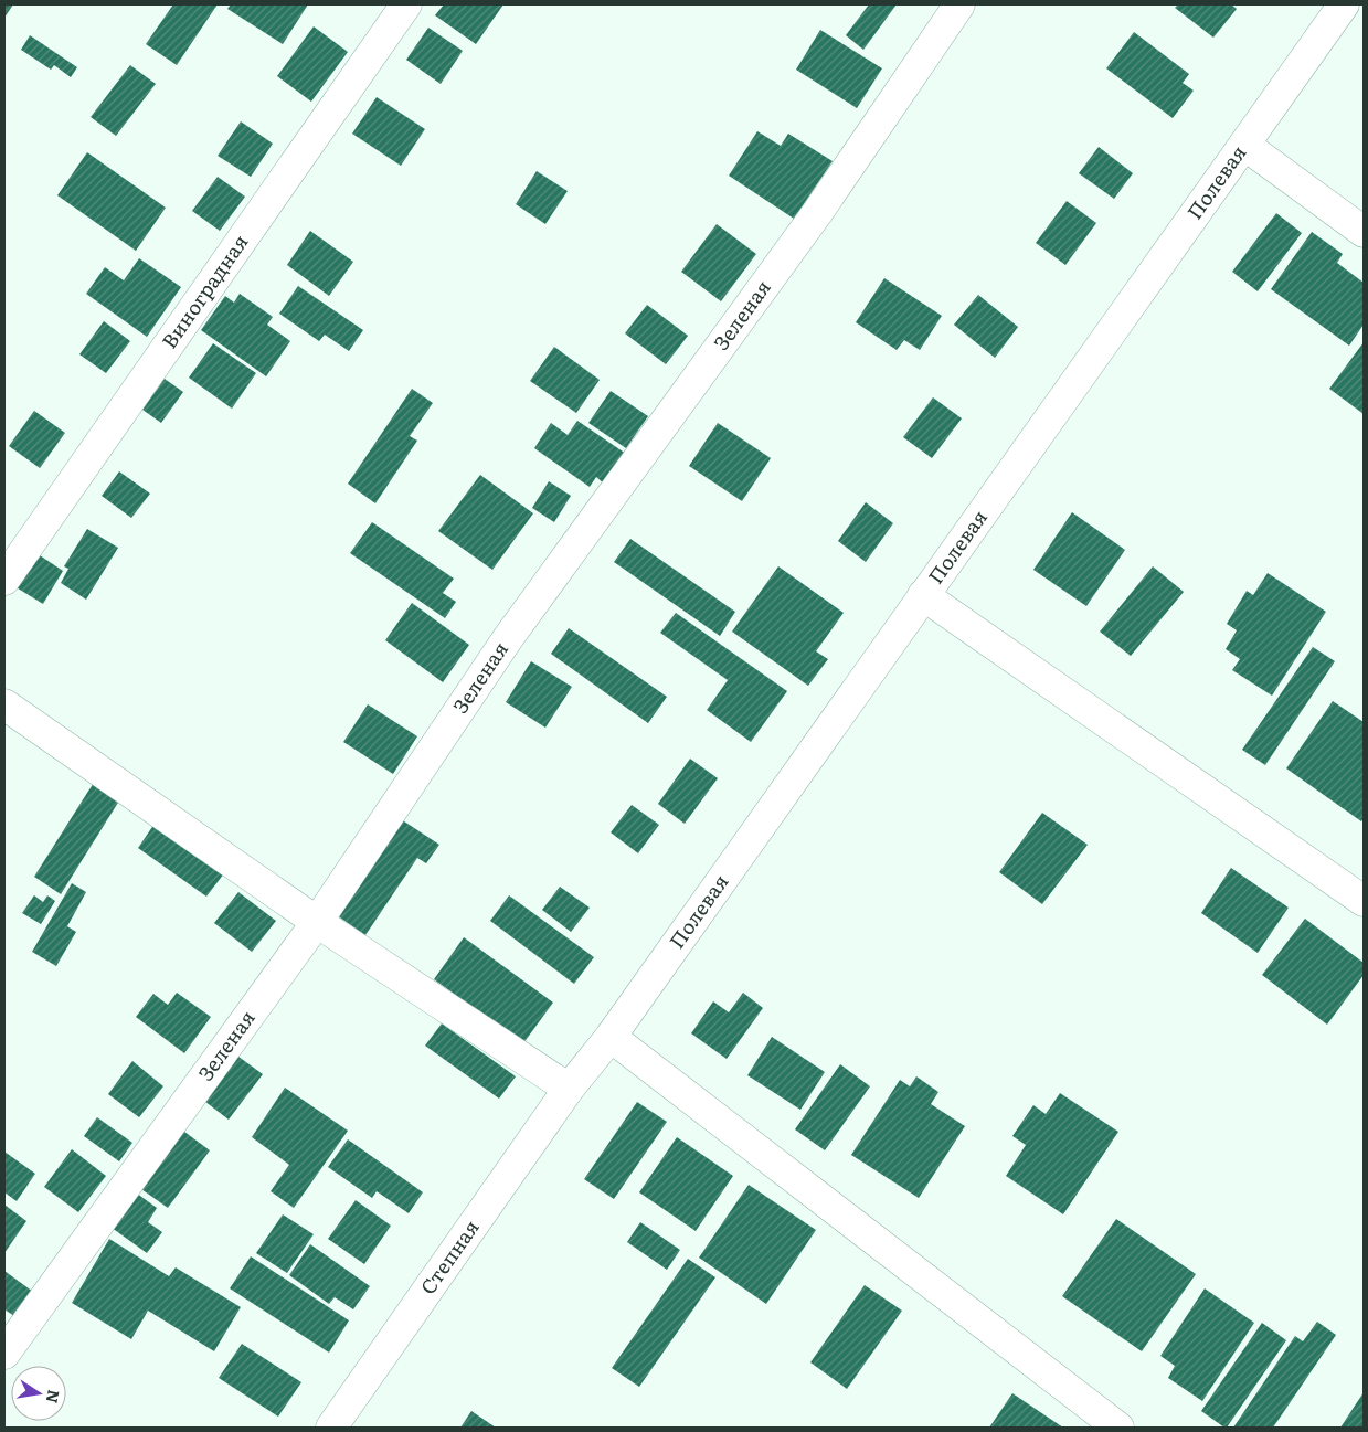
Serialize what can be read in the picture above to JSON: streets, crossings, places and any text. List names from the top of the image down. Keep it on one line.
{"streets":{"street":["Полевая","Виноградная","Зеленая","Степная"]},"crossings":[["Полевая","Степная"]],"north":"right"}
